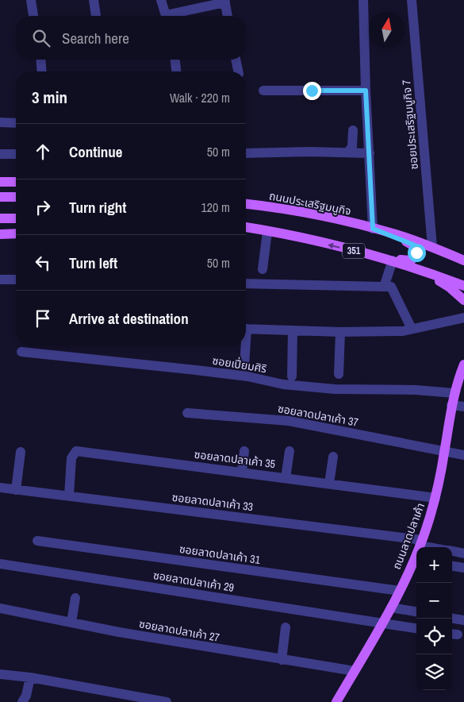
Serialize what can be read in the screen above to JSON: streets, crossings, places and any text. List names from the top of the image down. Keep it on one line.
{"streets":{"main road":["ถนนประเสริฐมนูกิจ","351","ถนนลาดปลาเค้า"],"street":["ซอยประเสริฐมนูกิจ 7","ซอยเปี่ยมศิริ","ซอยลาดปลาเค้า 37","ซอยลาดปลาเค้า 35","ซอยลาดปลาเค้า 33","ซอยลาดปลาเค้า 31","ซอยลาดปลาเค้า 29","ซอยลาดปลาเค้า 27"]},"crossings":[["ซอยประเสริฐมนูกิจ 7","ถนนประเสริฐมนูกิจ"],["ซอยเปี่ยมศิริ","ถนนลาดปลาเค้า"],["ซอยลาดปลาเค้า 37","ถนนลาดปลาเค้า"],["ซอยลาดปลาเค้า 35","ซอยลาดปลาเค้า 33"],["ซอยลาดปลาเค้า 35","ถนนลาดปลาเค้า"],["ซอยลาดปลาเค้า 33","ถนนลาดปลาเค้า"],["ถนนลาดปลาเค้า","ซอยลาดปลาเค้า 31"],["ถนนลาดปลาเค้า","ซอยลาดปลาเค้า 29"],["ถนนลาดปลาเค้า","ซอยลาดปลาเค้า 27"]],"north":"top","page":{"search":"Search here","heading":["3 min","Walk · 220 m"],"list":[["Continue","50 m"],["Turn right","120 m"],["Turn left","50 m"],"Arrive at destination"],"map_buttons":["+","−"]}}
